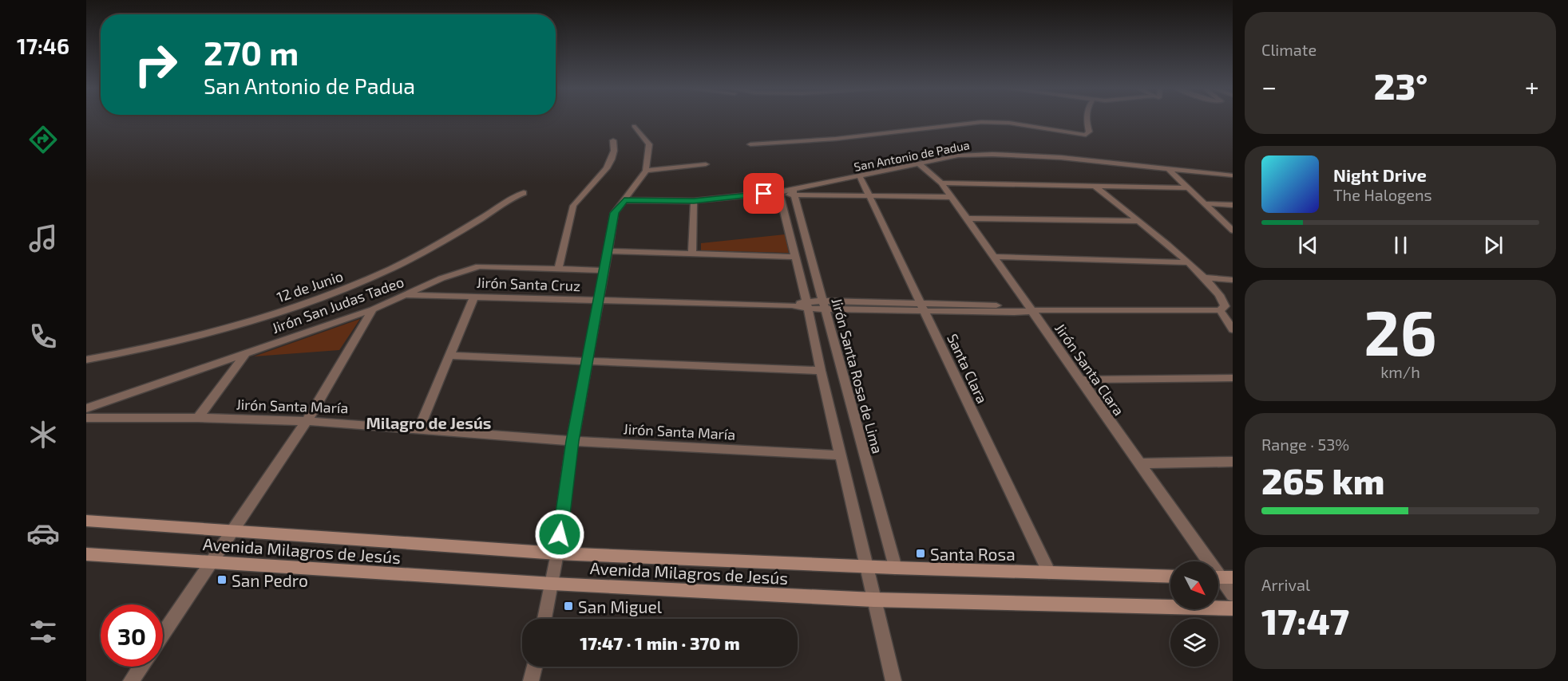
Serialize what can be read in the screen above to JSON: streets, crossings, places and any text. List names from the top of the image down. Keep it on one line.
{"streets":{"street":["San Antonio de Padua","Jirón Santa Cruz","12 de Junio","Jirón San Judas Tadeo","Santa Clara","Jirón Santa Clara","Jirón Santa Rosa de Lima","Jirón Santa María","Avenida Milagros de Jesús"]},"crossings":[["San Antonio de Padua","Santa Clara"],["San Antonio de Padua","Jirón Santa Clara"],["San Antonio de Padua","Jirón Santa Rosa de Lima"],["Jirón Santa Cruz","Jirón San Judas Tadeo"],["Jirón Santa Cruz","Santa Clara"],["Jirón Santa Cruz","Jirón Santa Clara"],["Jirón Santa Cruz","Jirón Santa Rosa de Lima"],["Santa Clara","Avenida Milagros de Jesús"],["Jirón Santa Rosa de Lima","Avenida Milagros de Jesús"]],"districts":["Milagro de Jesús"],"places":{"transit":["Santa Rosa","San Pedro","San Miguel"]},"north":"bottom right","page":{"tabs":"17:46","tile":["Climate",["26","km/h"],["Range · 53%","265 km"],["Arrival","17:47"]],"turn":["270 m","San Antonio de Padua"],"heat":["−","23°","+"],"song":["Night Drive","The Halogens"],"limit":"30","trip":"17:47 · 1 min · 370 m"}}
